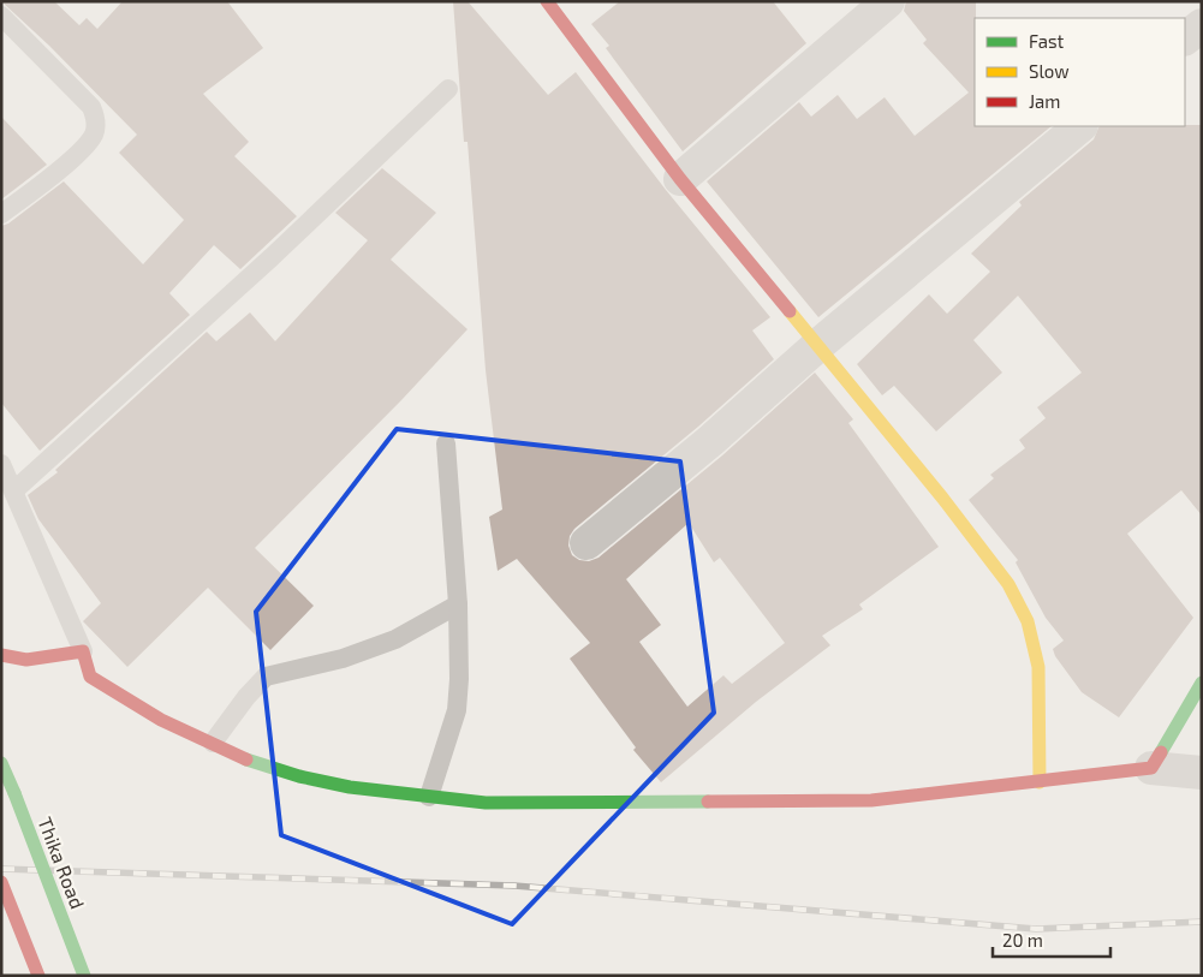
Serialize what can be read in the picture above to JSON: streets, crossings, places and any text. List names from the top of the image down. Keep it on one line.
{"streets":{"main road":["Thika Road"]},"legend":["Fast","Slow","Jam"],"scale_bar":"20 m"}
